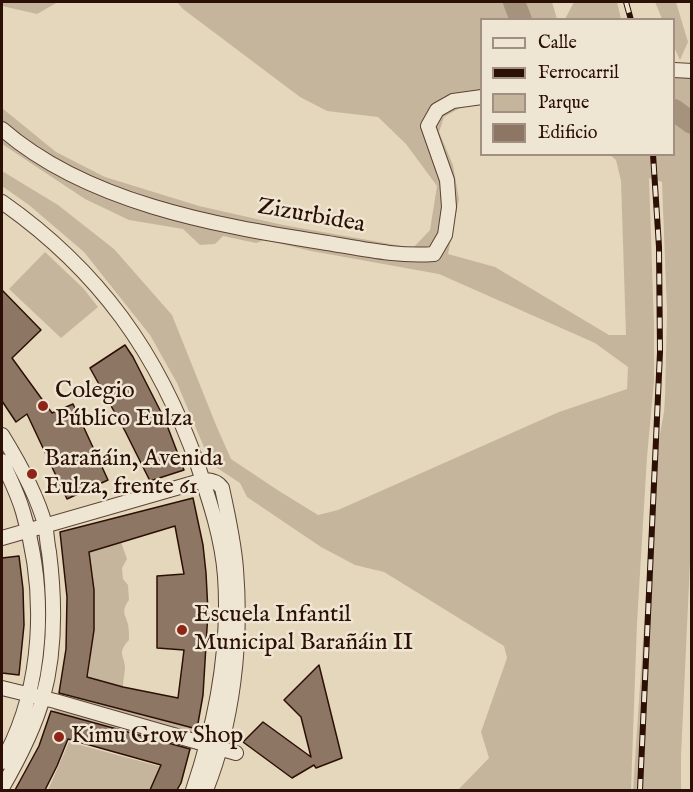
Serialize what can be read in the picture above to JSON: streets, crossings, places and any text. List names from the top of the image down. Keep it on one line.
{"streets":{"street":["Zizurbidea"]},"places":["Colegio Público Eulza","Barañáin, Avenida Eulza, frente 61","Escuela Infantil Municipal Barañáin II","Kimu Grow Shop"],"legend":["Calle","Ferrocarril","Parque","Edificio"]}
